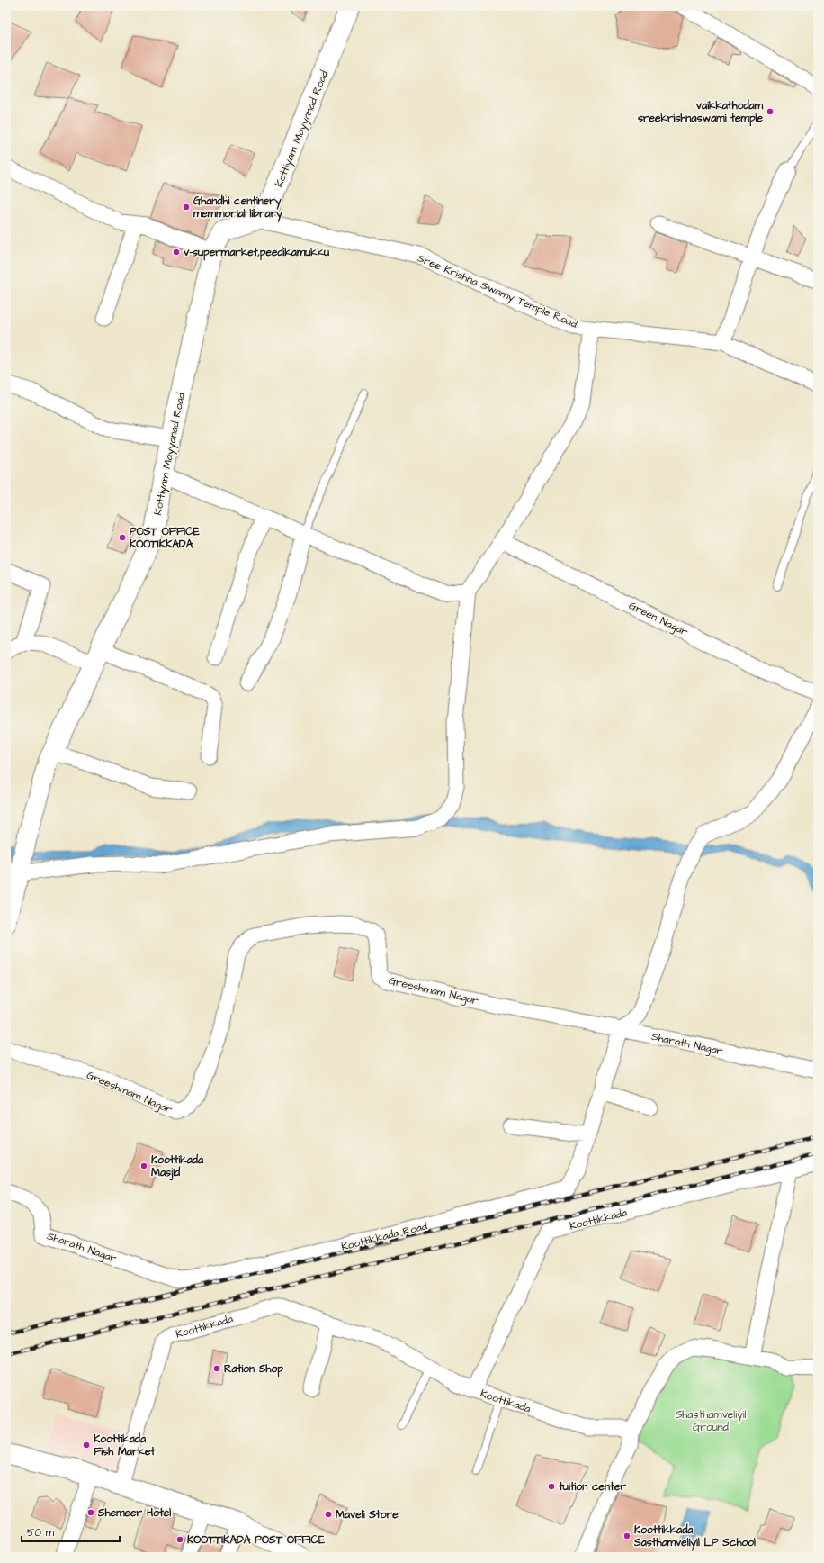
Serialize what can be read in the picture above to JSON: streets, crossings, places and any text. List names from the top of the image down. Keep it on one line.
{"streets":{"main road":["Kottiyam Mayyanad Road"],"street":["Sree Krishna Swamy Temple Road","Green Nagar","Greeshmam Nagar","Sharath Nagar","Koottikkada","Koottikkada Road","Koottikada"]},"crossings":[["Kottiyam Mayyanad Road","Sree Krishna Swamy Temple Road"],["Greeshmam Nagar","Sharath Nagar"],["Sharath Nagar","Koottikkada Road"],["Koottikkada","Koottikada"]],"parks":["Shasthamveliyil Ground"],"places":["vaikkathodam sreekrishnaswami temple","Ghandhi centinery memmorial library","v-supermarket,peedikamukku","POST OFFICE KOOTIKKADA","Koottikada Masjid","Ration Shop","Koottikada Fish Market","tuition center","Shemeer Hotel","Maveli Store","Koottikkada Sasthamveliyil LP School","KOOTTIKADA POST OFFICE"],"scale_bar":"50 m"}
